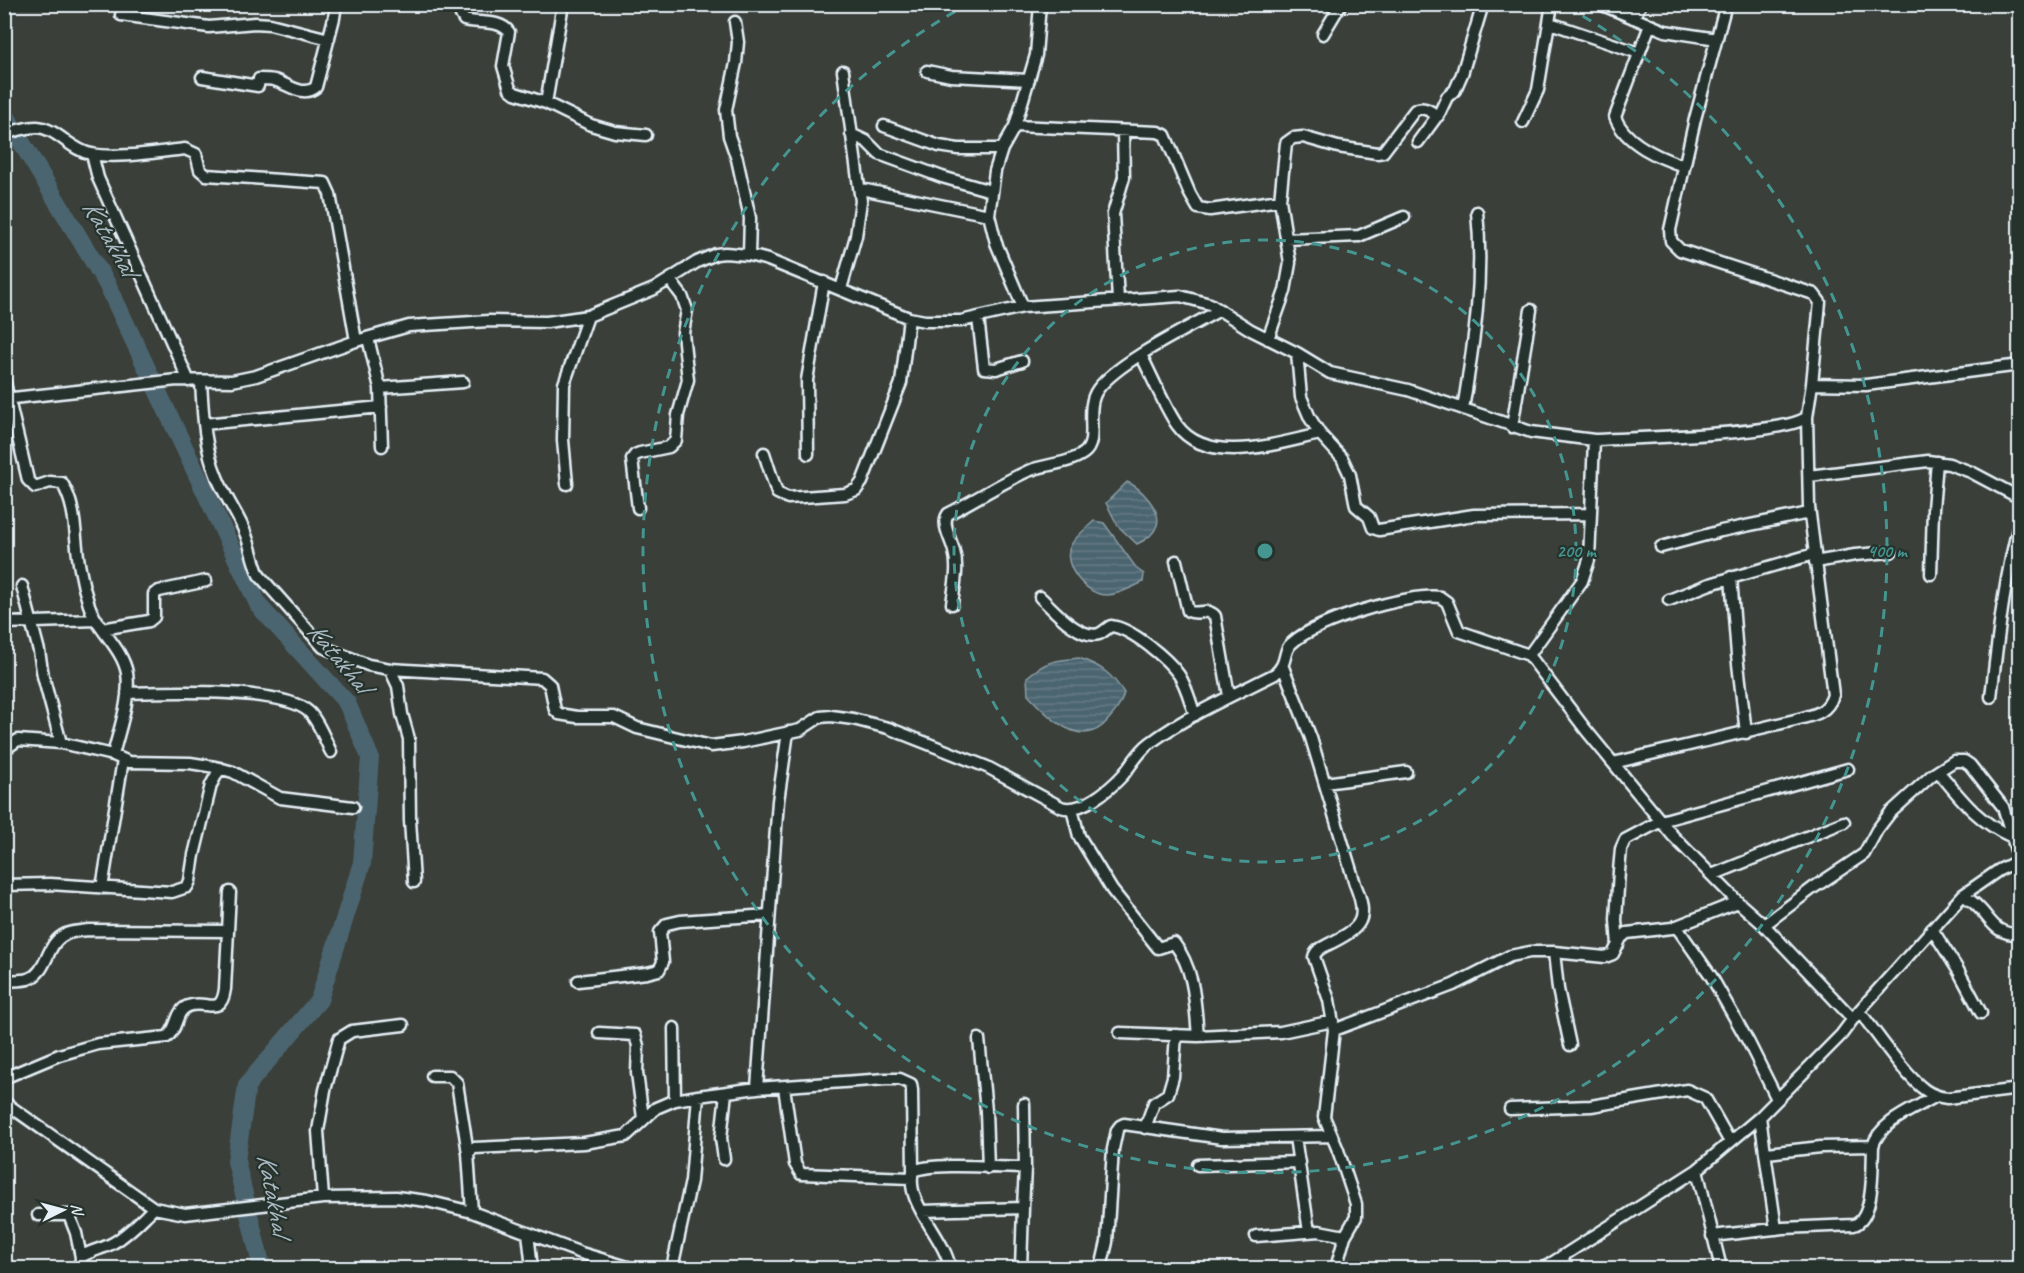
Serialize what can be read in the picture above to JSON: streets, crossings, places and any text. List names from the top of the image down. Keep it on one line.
{"water":["Katakhal"],"north":"right","rings":["200 m","400 m"]}
